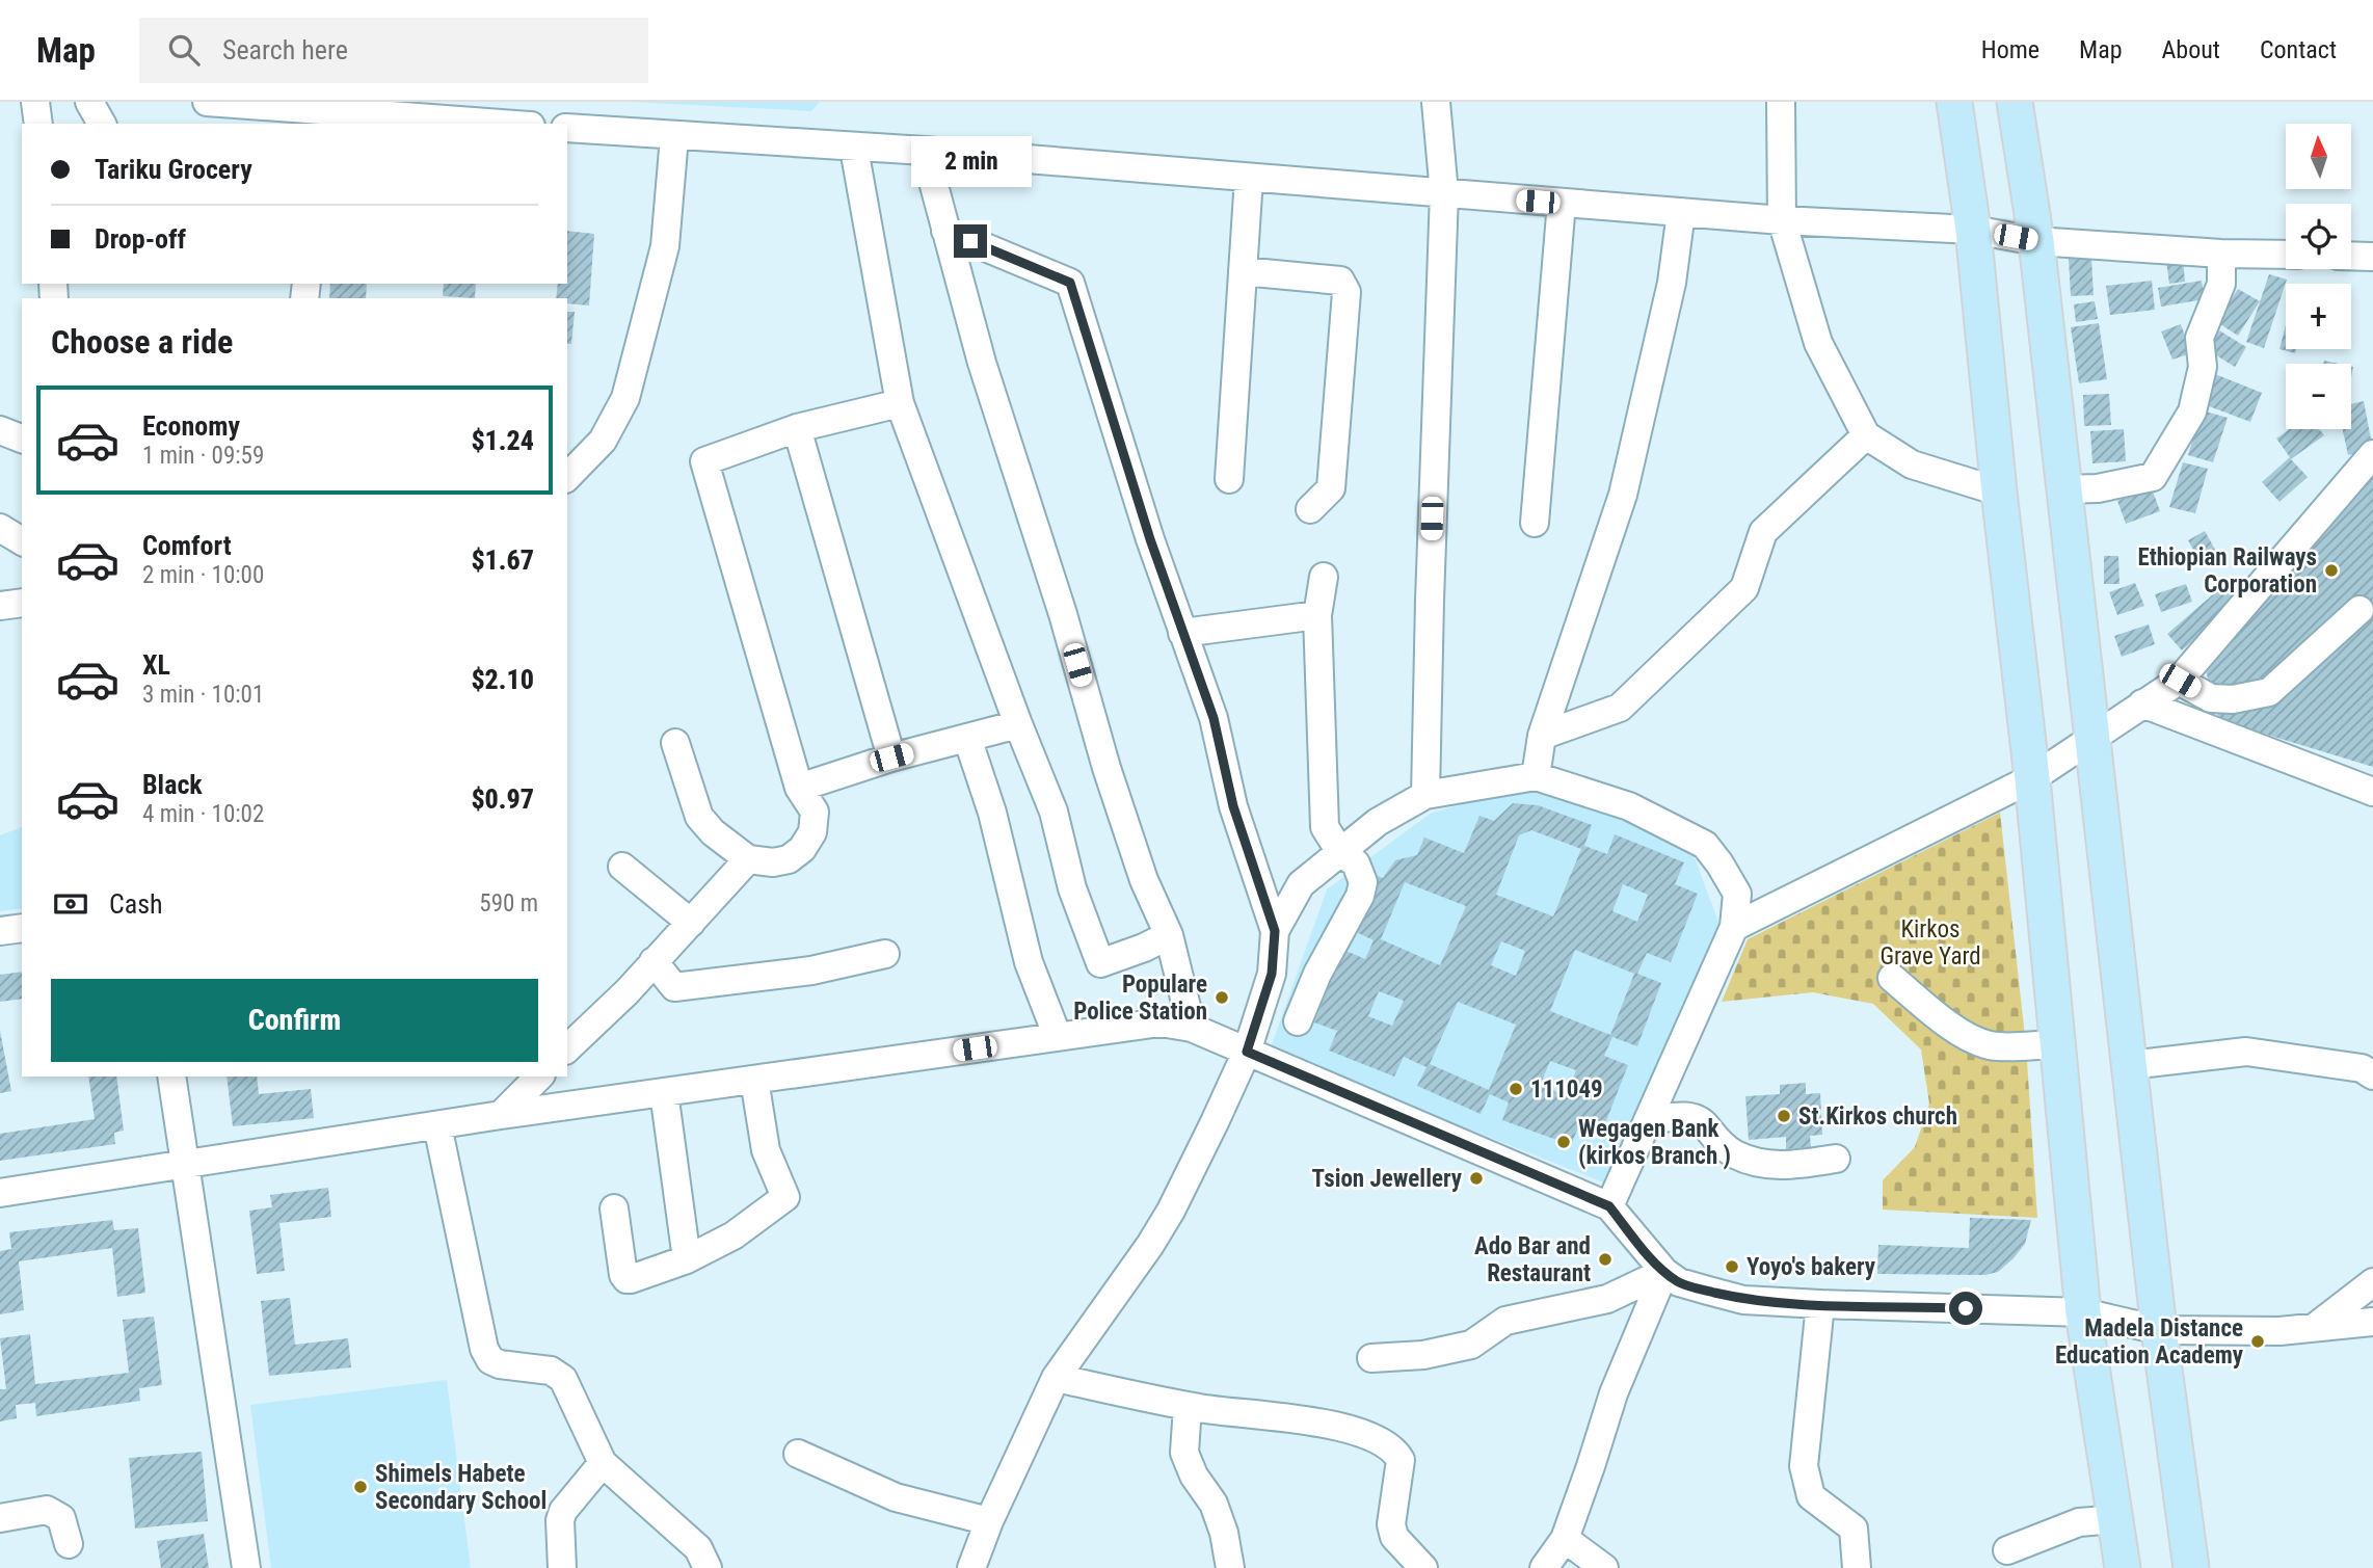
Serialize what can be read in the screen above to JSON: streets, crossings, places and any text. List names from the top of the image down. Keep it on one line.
{"parks":["Kirkos Grave Yard"],"places":["Ethiopian Railways Corporation","Populare Police Station","111049","St.Kirkos church","Wegagen Bank (kirkos Branch )","Tsion Jewellery","Ado Bar and Restaurant","Yoyo's bakery","Madela Distance Education Academy","Shimels Habete Secondary School"],"north":"top","page":{"header":"Map","search":"Search here","nav":["Home","Map","About","Contact"],"map_buttons":["+","−"],"banner":["Tariku Grocery","Drop-off"],"bubble":"2 min","heading":"Choose a ride","list":[{"name":"Economy","note":"1 min · 09:59","value":"$1.24"},{"name":"Comfort","note":"2 min · 10:00","value":"$1.67"},{"name":"XL","note":"3 min · 10:01","value":"$2.10"},{"name":"Black","note":"4 min · 10:02","value":"$0.97"}],"pay":["Cash","590 m"],"buttons":"Confirm"}}
